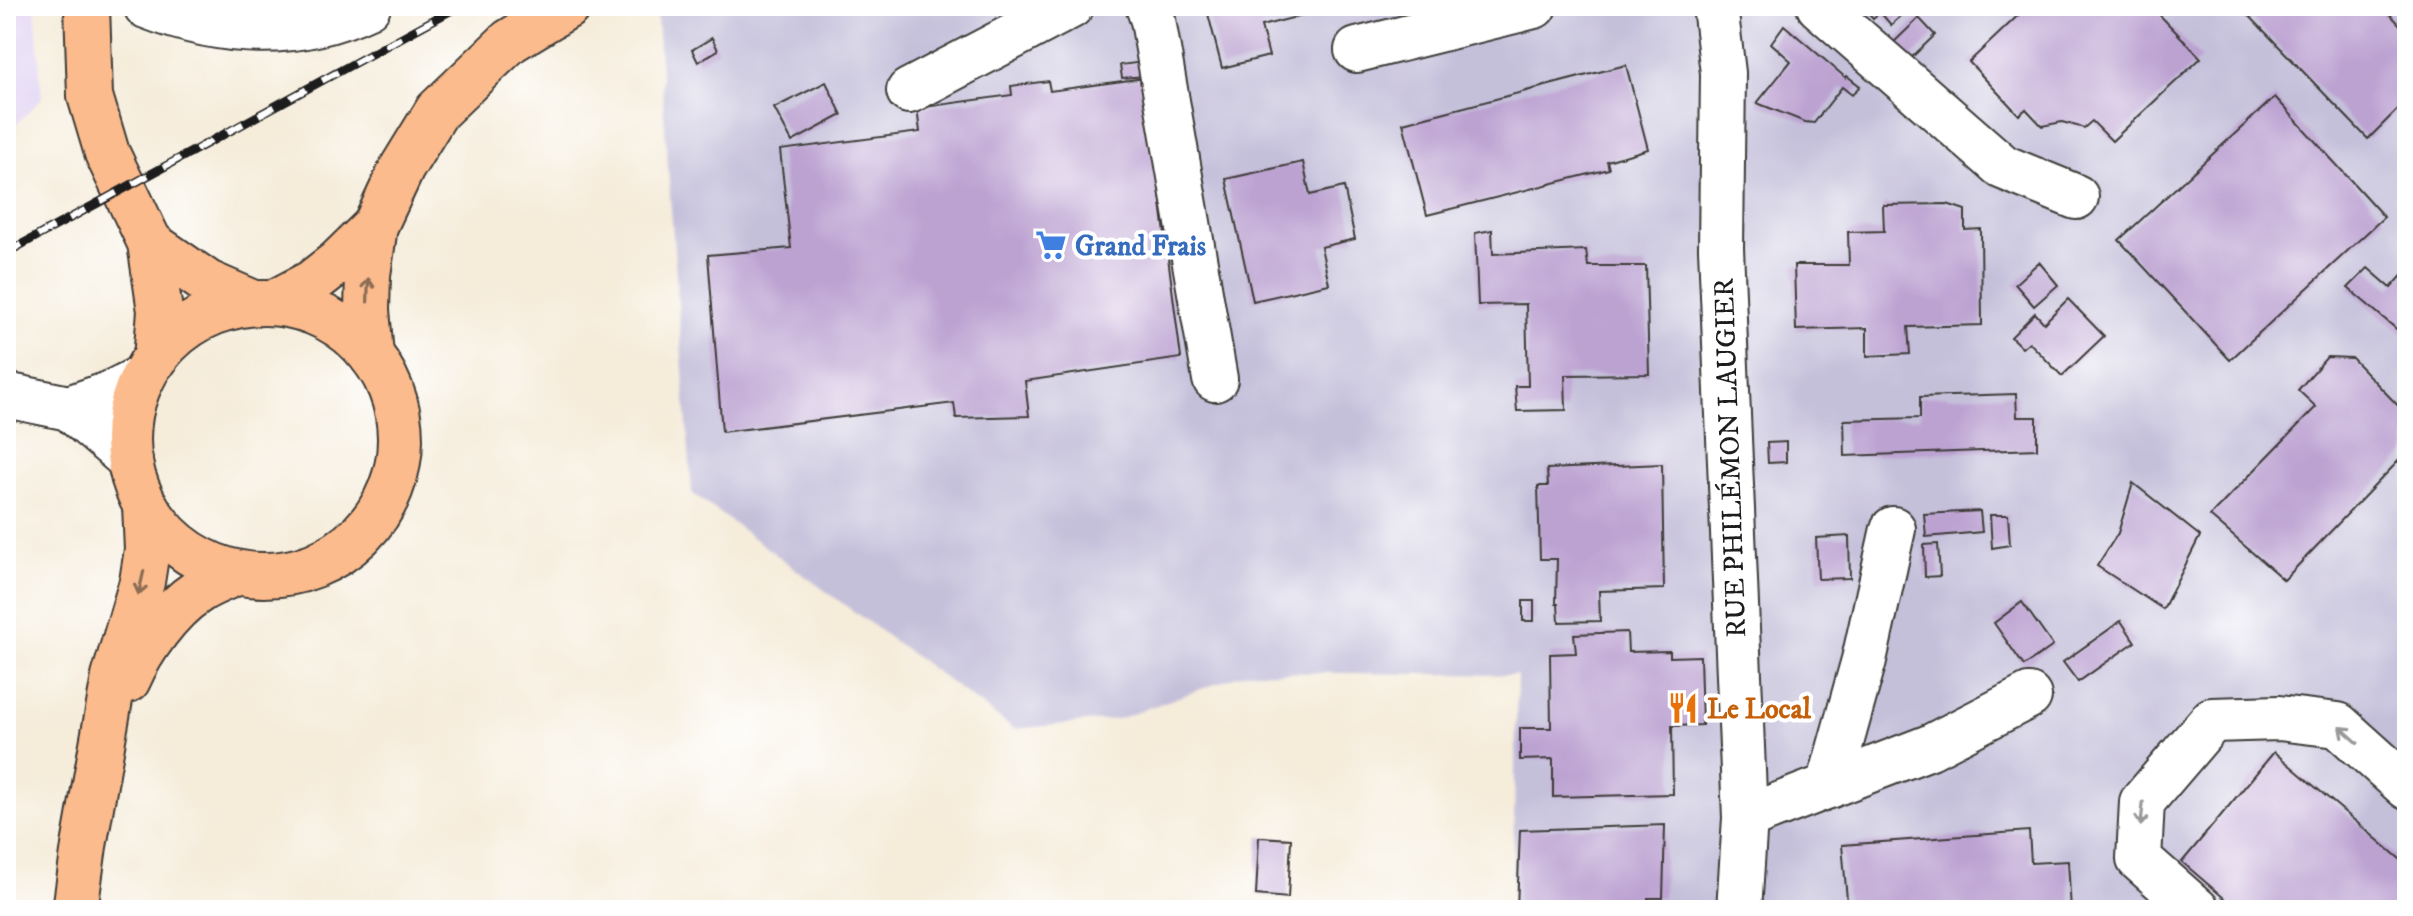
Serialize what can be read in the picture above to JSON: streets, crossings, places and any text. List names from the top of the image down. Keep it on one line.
{"streets":{"street":["RUE PHILÉMON LAUGIER"]},"places":{"supermarket":["Grand Frais"],"restaurant":["Le Local"]}}
